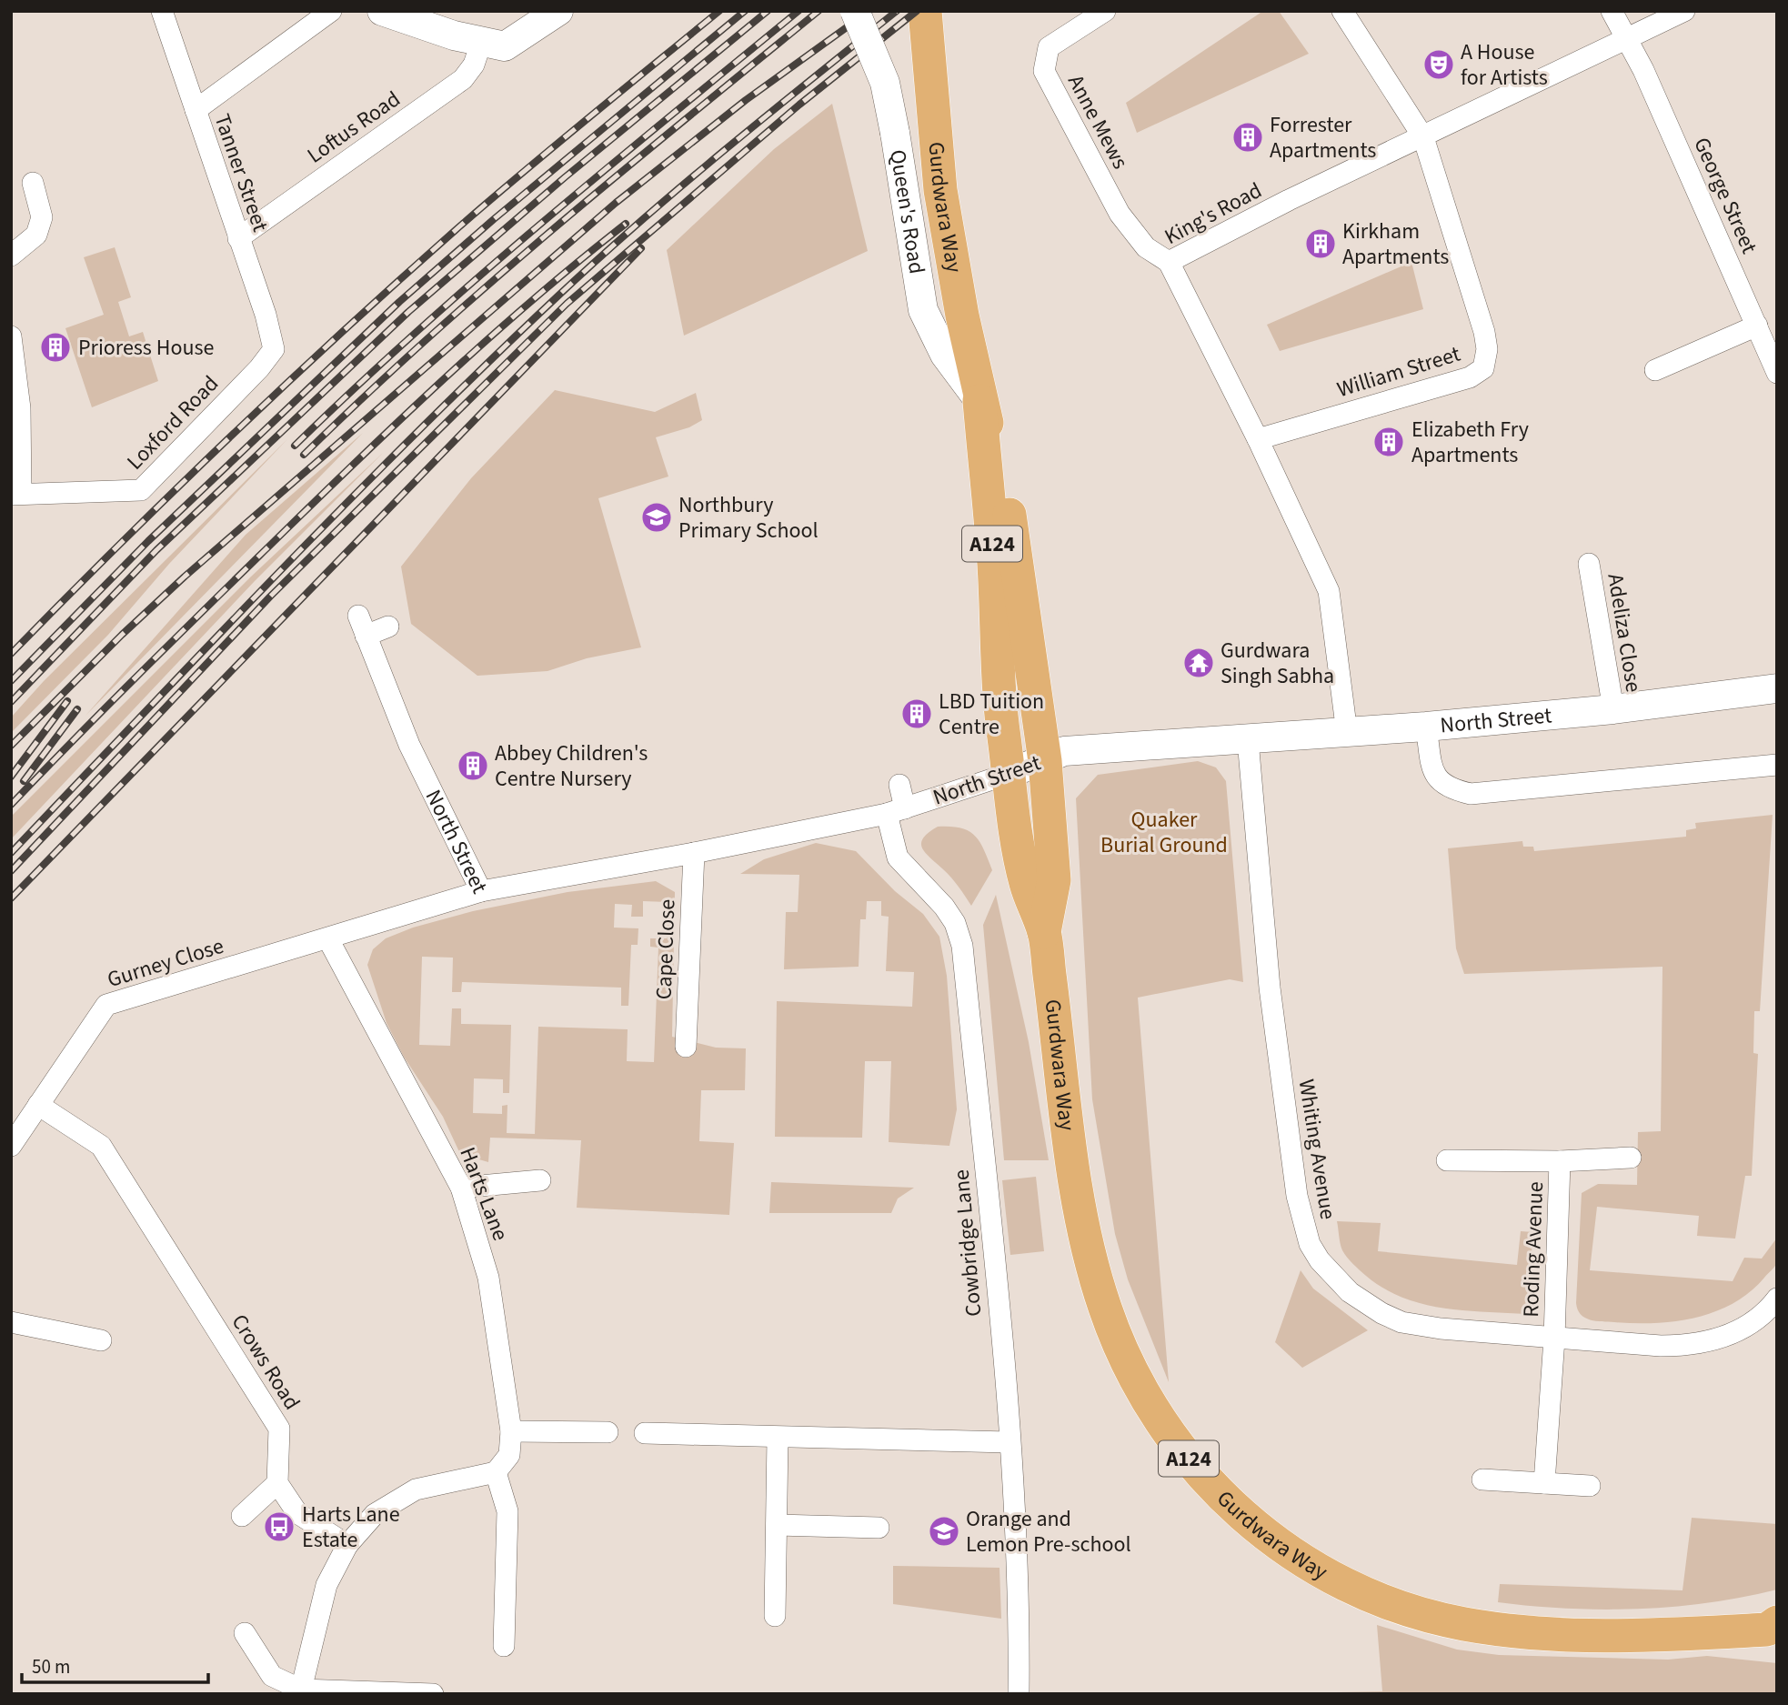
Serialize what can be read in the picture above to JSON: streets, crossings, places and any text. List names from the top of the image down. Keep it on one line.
{"streets":{"main road":["Gurdwara Way","A124"],"street":["Anne Mews","Loftus Road","Tanner Street","George Street","Queen's Road","King's Road","William Street","Loxford Road","Adeliza Close","North Street","Cape Close","Gurney Close","Whiting Avenue","Harts Lane","Cowbridge Lane","Roding Avenue","Crows Road"]},"crossings":[["Anne Mews","King's Road"],["Loftus Road","Tanner Street"],["Tanner Street","Loxford Road"],["George Street","King's Road"],["Gurdwara Way","Queen's Road"],["Gurdwara Way","North Street"],["King's Road","William Street"],["Adeliza Close","North Street"],["North Street","Cape Close"],["North Street","Whiting Avenue"],["North Street","Cowbridge Lane"],["Gurney Close","Harts Lane"],["Gurney Close","Crows Road"],["Whiting Avenue","Roding Avenue"]],"parks":["Quaker Burial Ground"],"places":{"theatre":["A House for Artists"],"building":["Forrester Apartments","Kirkham Apartments","Prioress House","Elizabeth Fry Apartments","LBD Tuition Centre","Abbey Children's Centre Nursery"],"school or university":["Northbury Primary School","Orange and Lemon Pre-school"],"temple":["Gurdwara Singh Sabha"],"bus stop":["Harts Lane Estate"]},"scale_bar":"50 m"}
